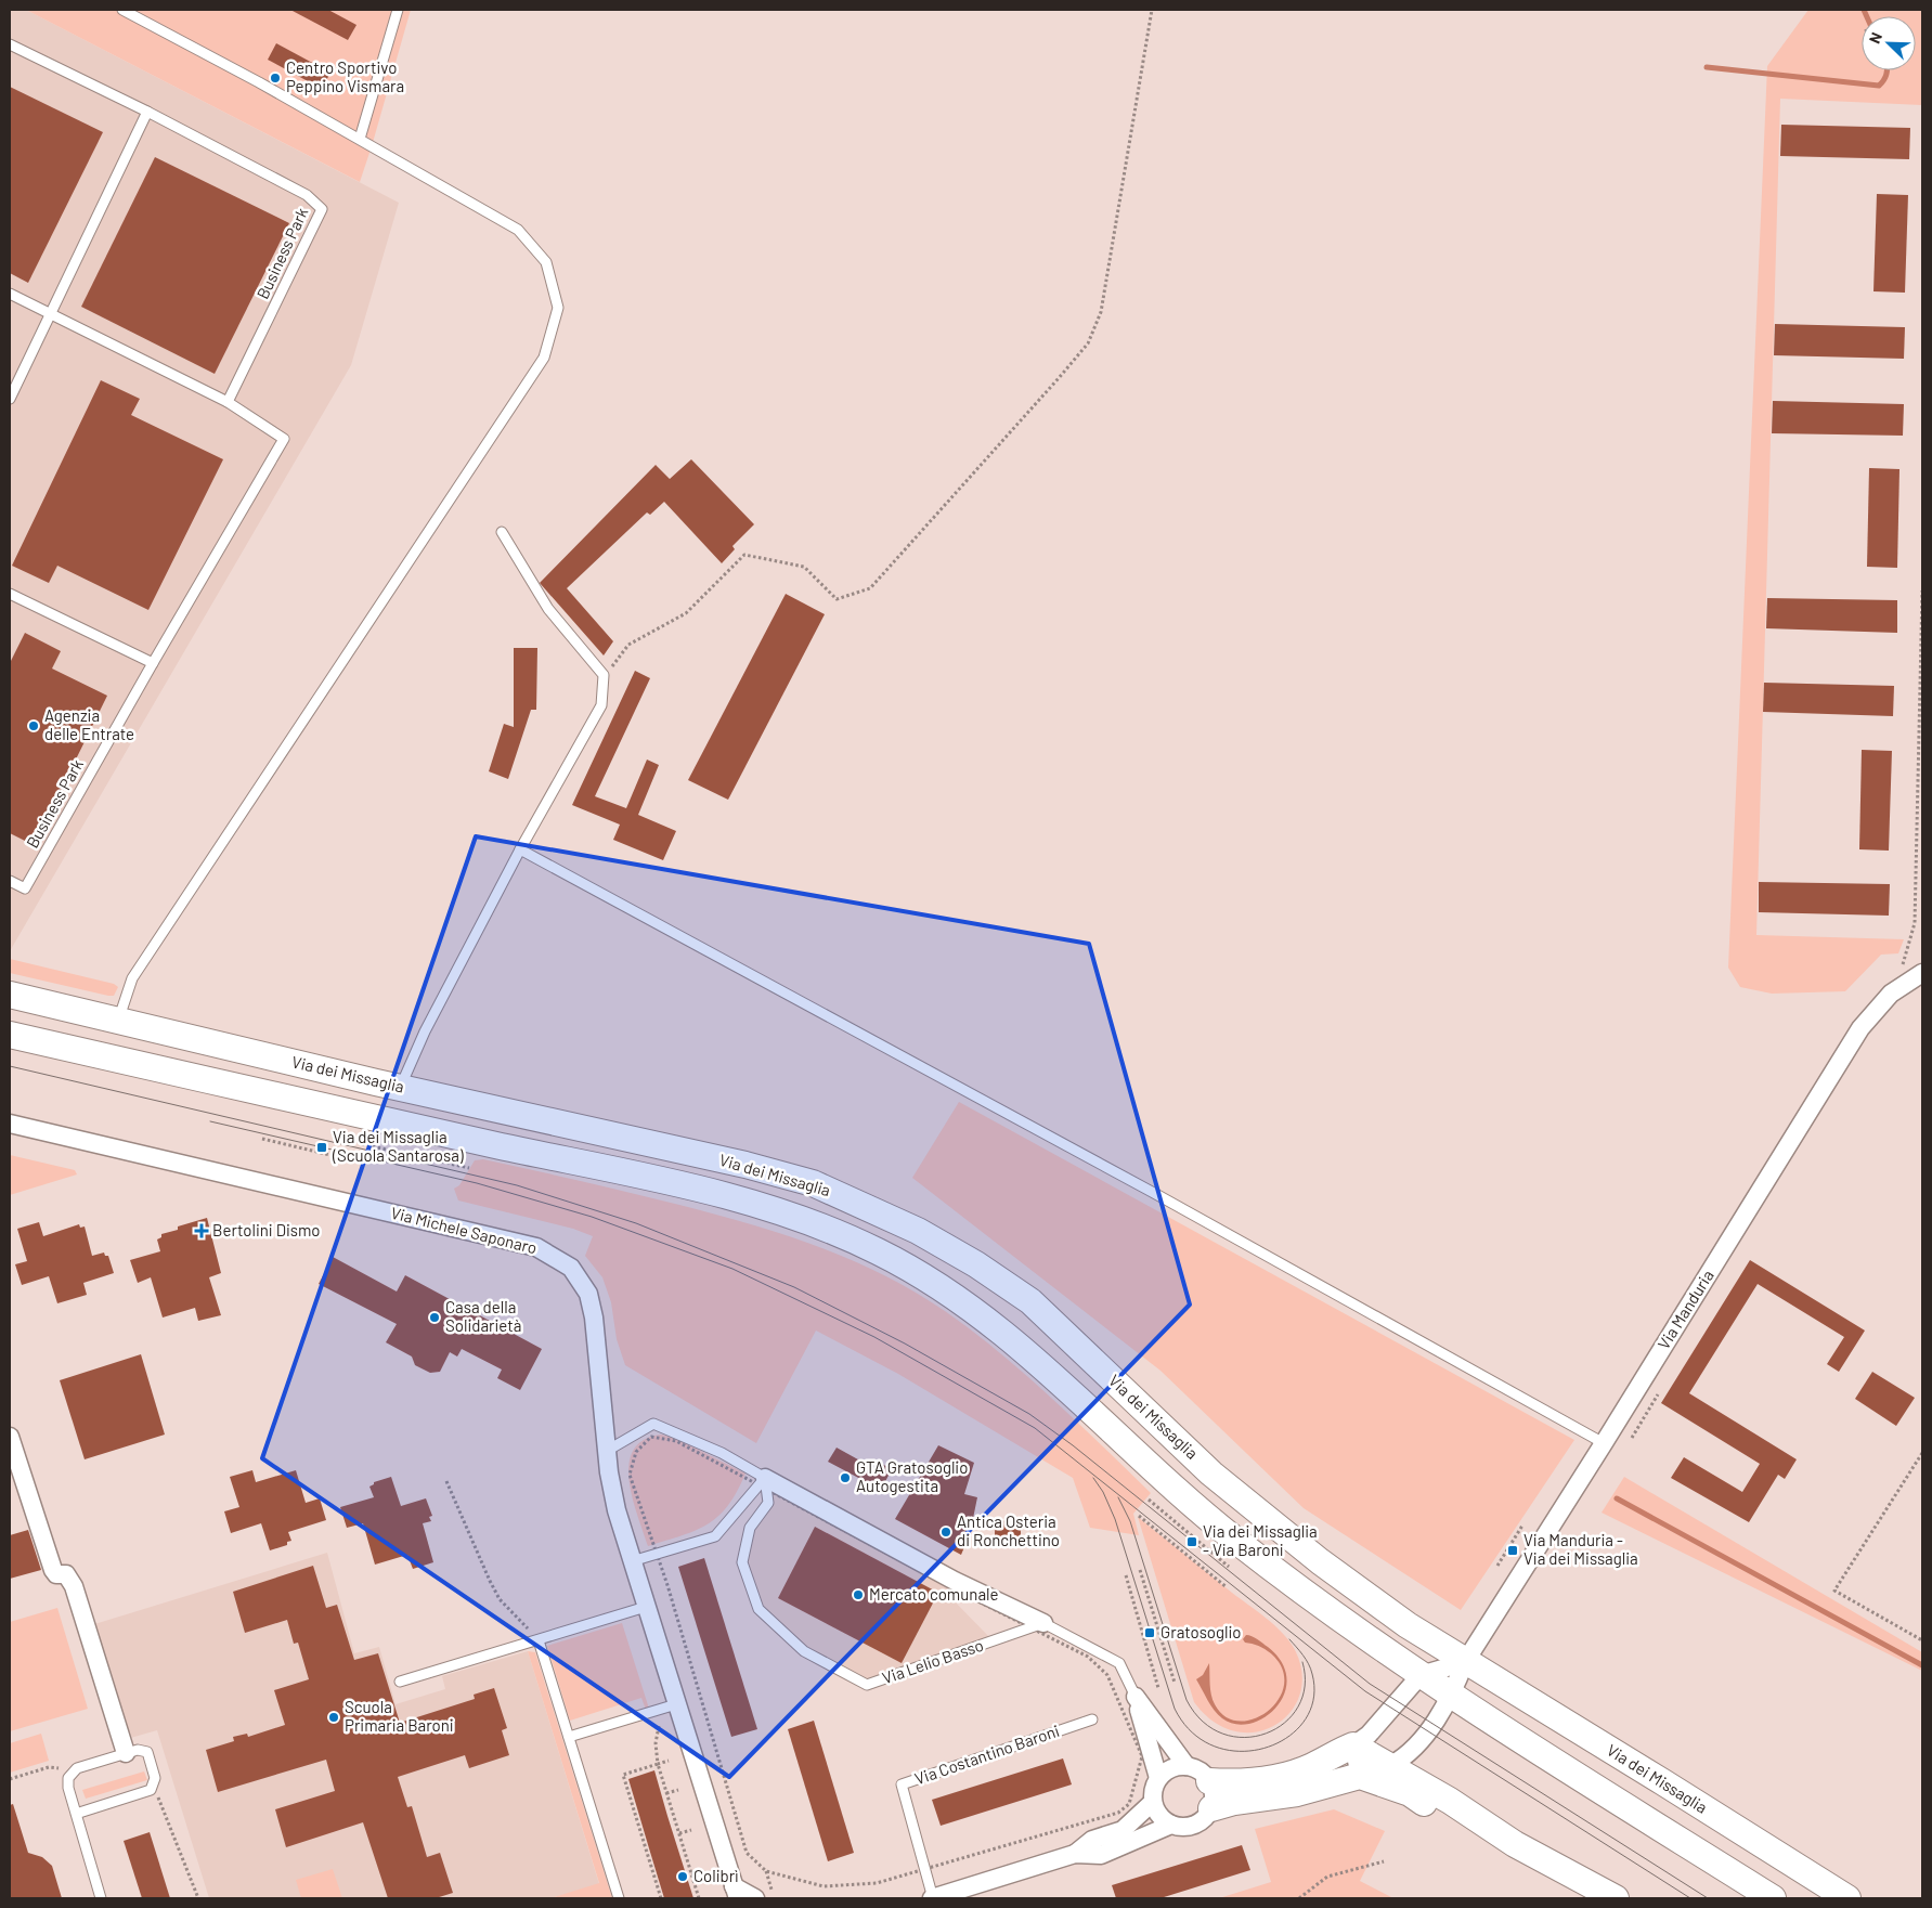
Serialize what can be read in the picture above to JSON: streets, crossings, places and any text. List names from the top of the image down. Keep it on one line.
{"streets":{"main road":["Via dei Missaglia","Via Costantino Baroni"],"street":["Via Michele Saponaro","Via Manduria"],"lane":["Business Park","Via Lelio Basso"]},"crossings":[["Via dei Missaglia","Via Manduria"],["Via dei Missaglia","Via Costantino Baroni"]],"places":{"other":["Centro Sportivo Peppino Vismara","Agenzia delle Entrate","Casa della Solidarietà","GTA Gratosoglio Autogestita","Antica Osteria di Ronchettino","Mercato comunale","Scuola Primaria Baroni","Colibrì"],"transit":["Via dei Missaglia (Scuola Santarosa)","Via dei Missaglia - Via Baroni","Via Manduria - Via dei Missaglia","Gratosoglio"],"health":["Bertolini Dismo"]},"north":"top left"}
